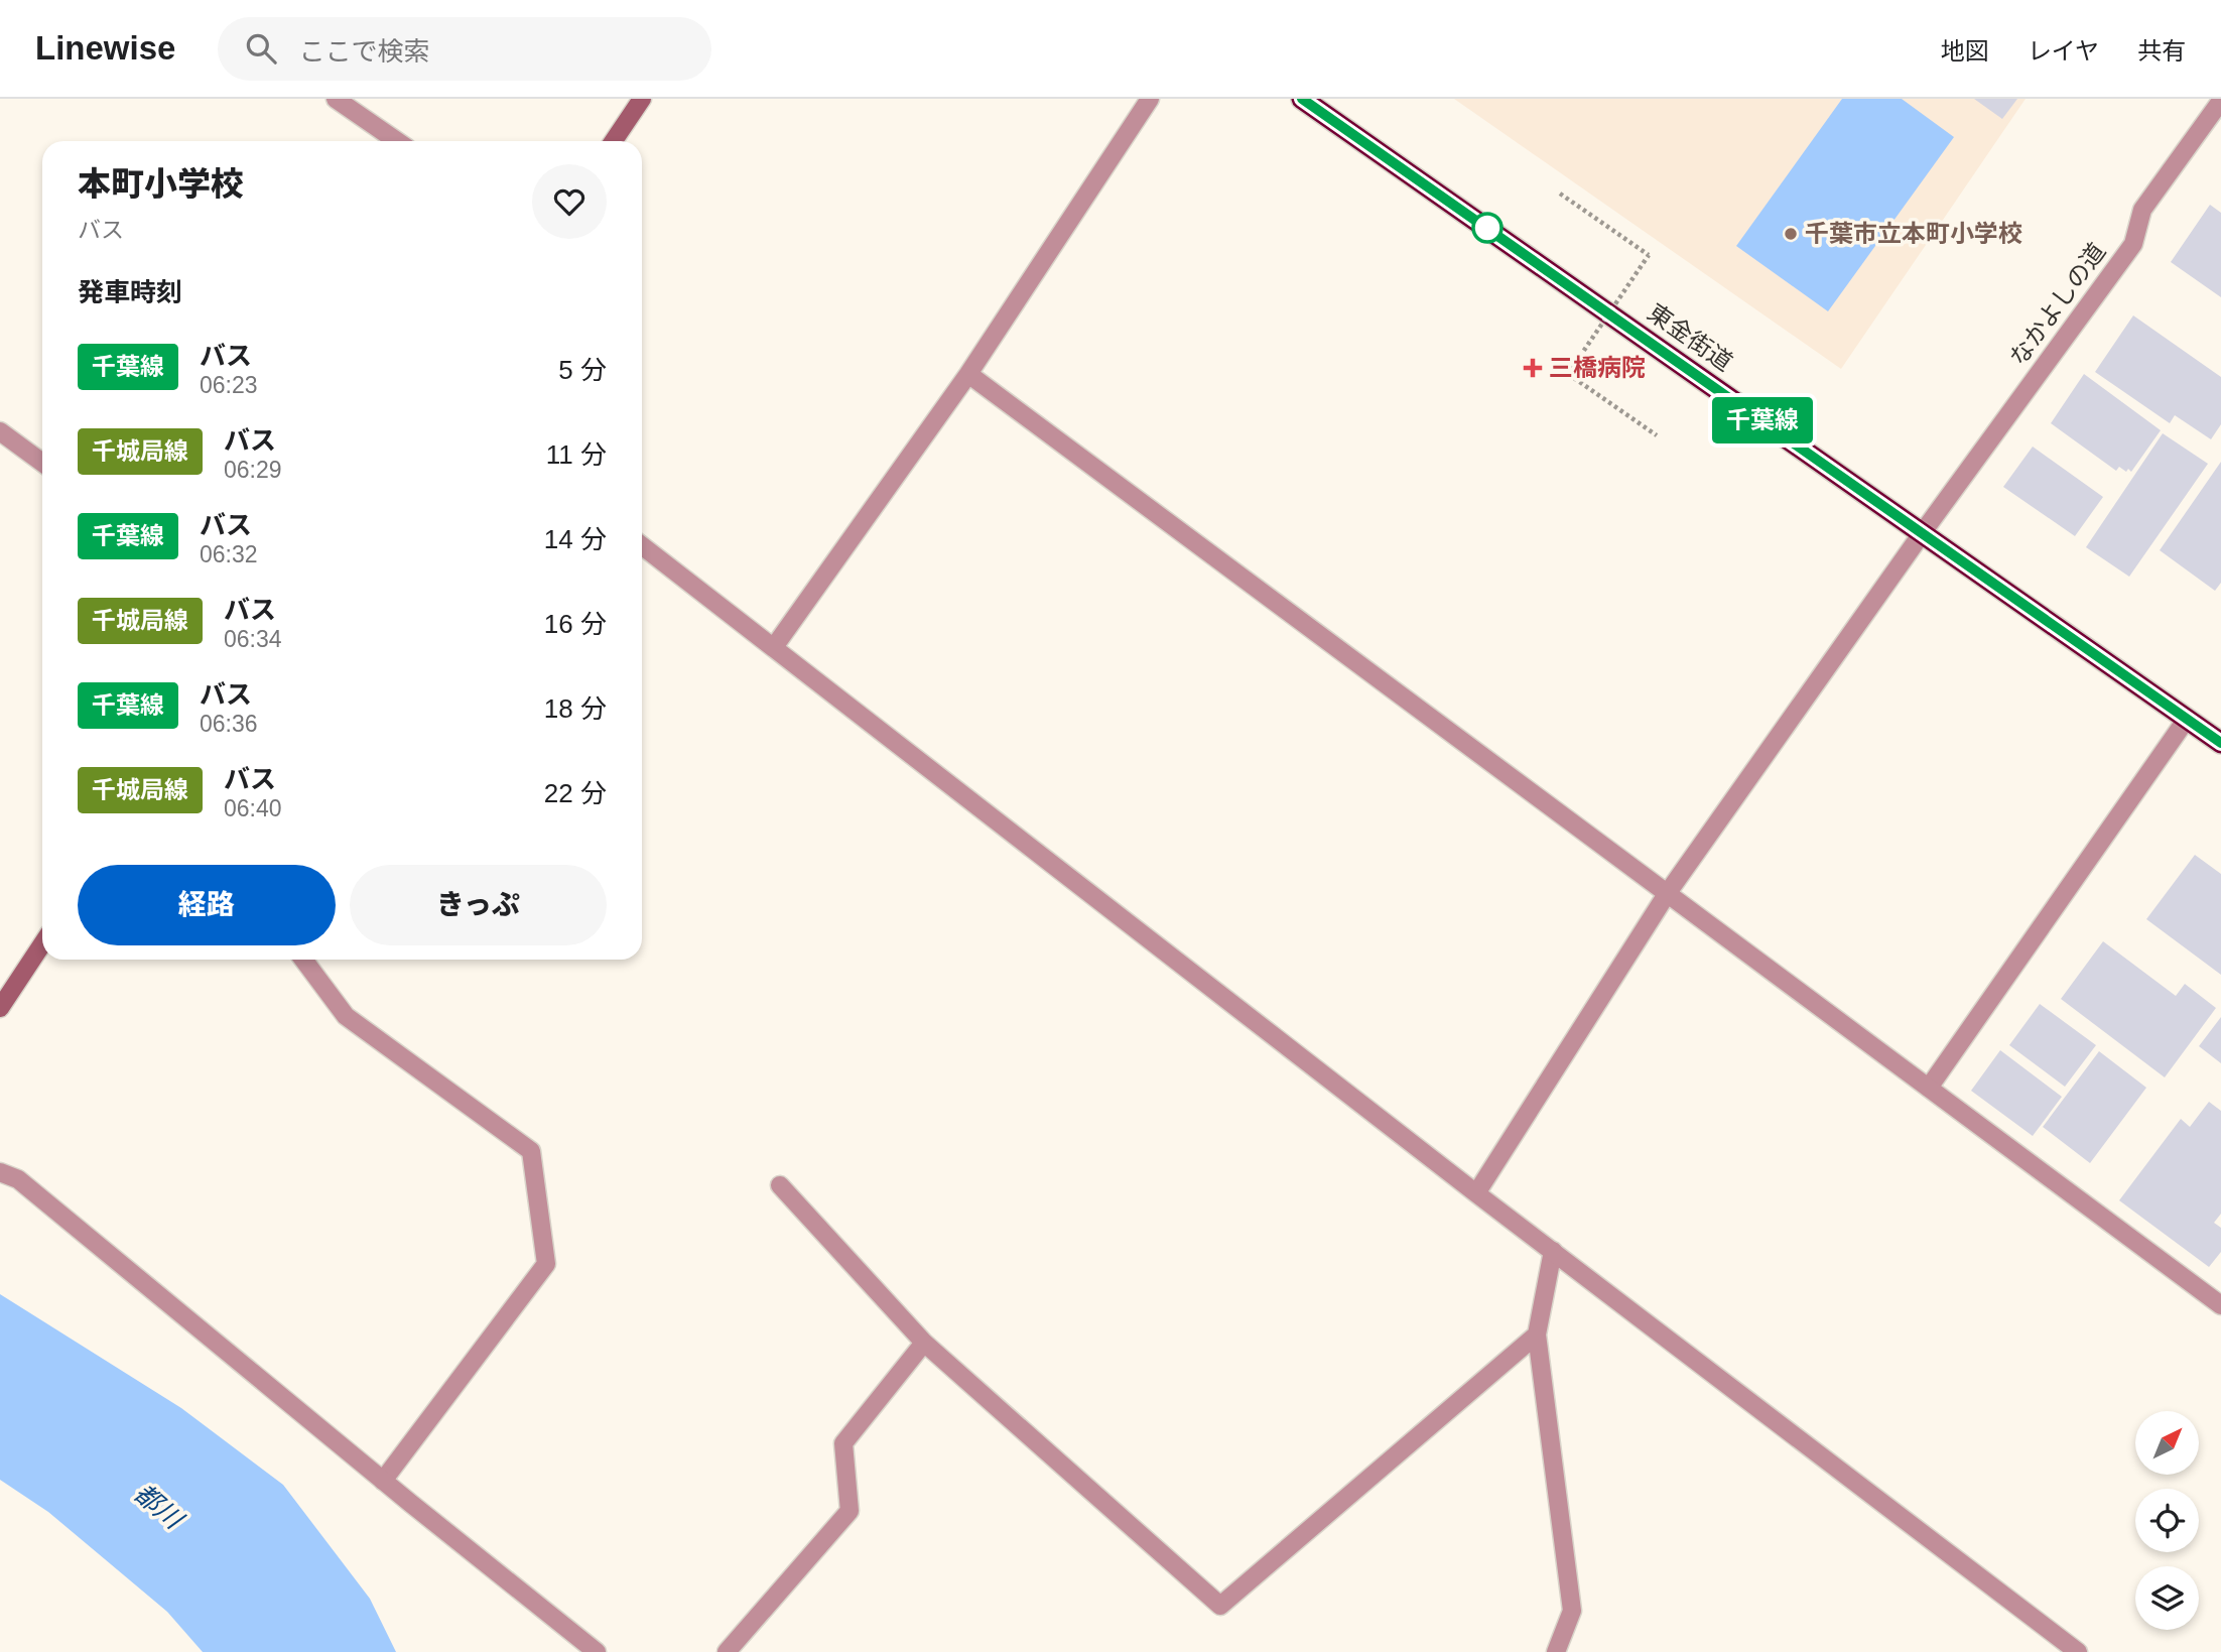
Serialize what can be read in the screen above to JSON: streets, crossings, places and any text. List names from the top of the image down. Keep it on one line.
{"streets":{"highway":["東金街道"],"street":["なかよしの道"]},"crossings":[["なかよしの道","東金街道"]],"water":["都川"],"places":{"other":["千葉市立本町小学校"],"health":["三橋病院"]},"lines":["bus line 千葉線"],"north":"top right","page":{"header":"Linewise","search":"ここで検索","nav":["地図","レイヤ","共有"],"on_map":"千葉線","heading":[["本町小学校","バス"],"発車時刻"],"list":[{"mark":"千葉線","name":"バス","note":"06:23","value":"5 分"},{"mark":"千城局線","name":"バス","note":"06:29","value":"11 分"},{"mark":"千葉線","name":"バス","note":"06:32","value":"14 分"},{"mark":"千城局線","name":"バス","note":"06:34","value":"16 分"},{"mark":"千葉線","name":"バス","note":"06:36","value":"18 分"},{"mark":"千城局線","name":"バス","note":"06:40","value":"22 分"}],"buttons":["経路","きっぷ"]}}
